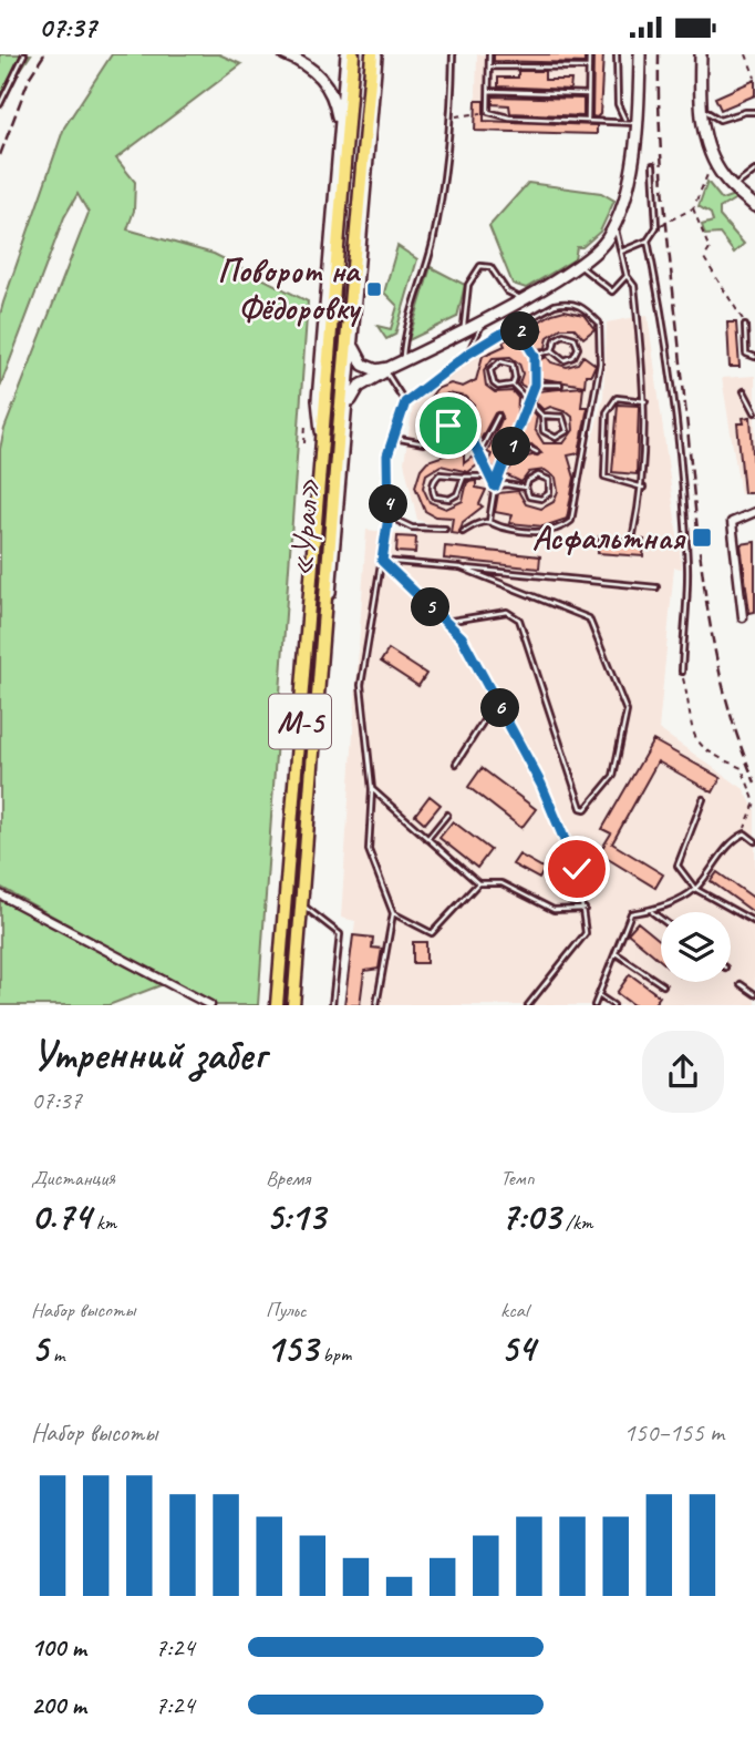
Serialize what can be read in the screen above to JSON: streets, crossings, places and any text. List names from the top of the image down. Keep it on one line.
{"streets":{"main road":["«Урал»","М-5"]},"places":{"transit":["Поворот на Фёдоровку","Асфальтная"]},"page":{"status":"07:37","pins":["2","1","4","5","6"],"heading":["Утренний забег","07:37"],"stats":[["Дистанция","0.74 km"],["Время","5:13"],["Темп","7:03 /km"],["Набор высоты","5 m"],["Пульс","153 bpm"],["kcal","54"]],"chart":["Набор высоты","150–155 m"],"list":[{"name":"100 m","note":"7:24"},{"name":"200 m","note":"7:24"}]}}
